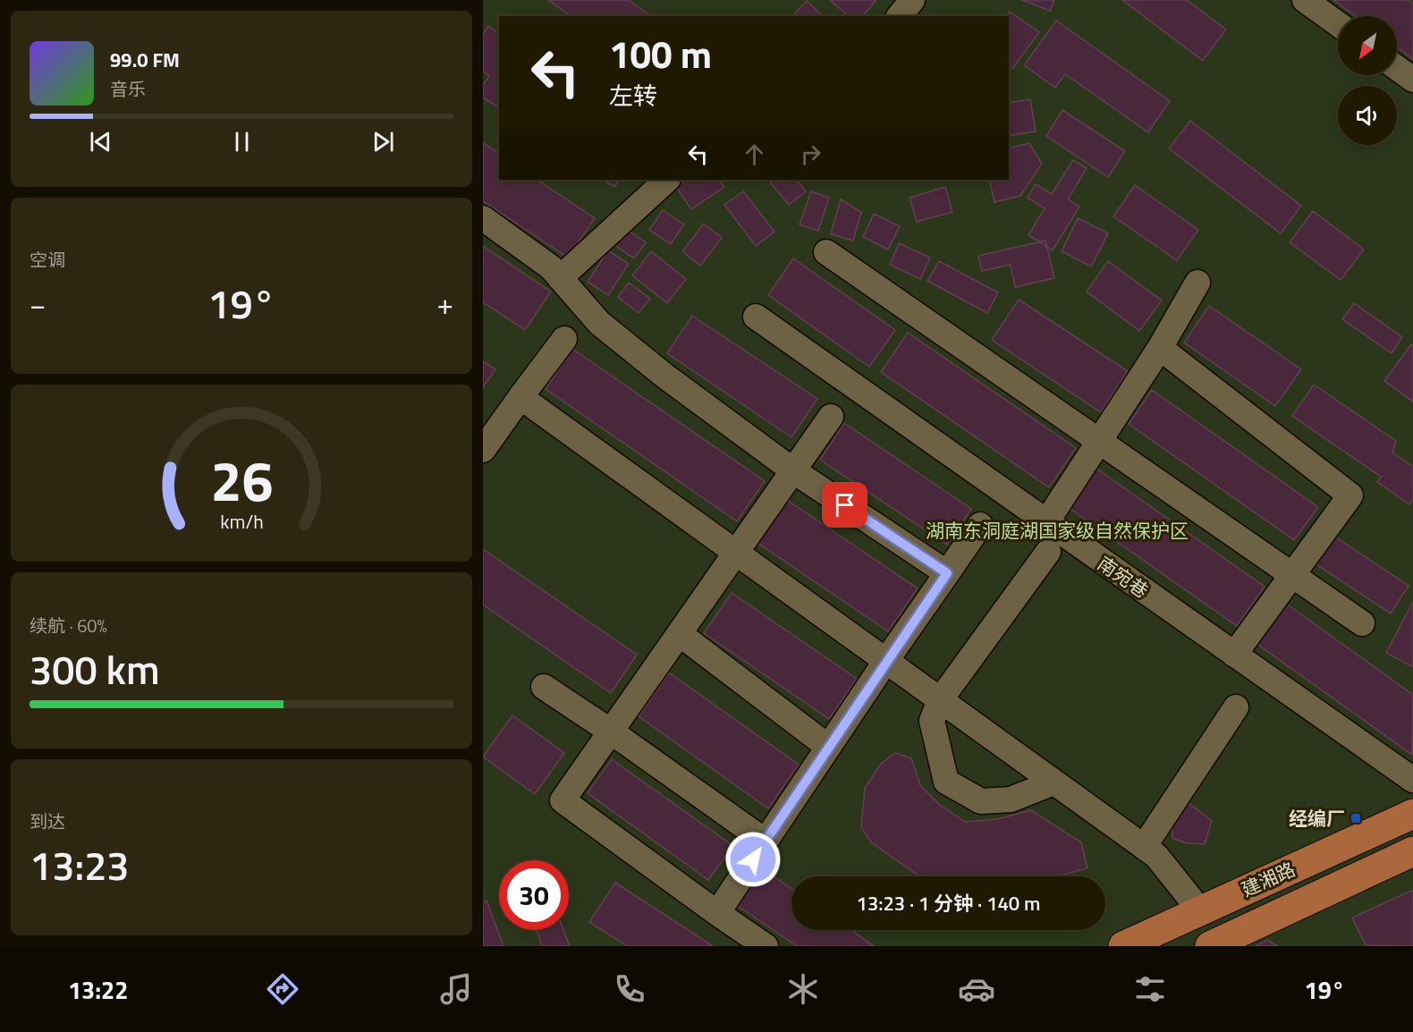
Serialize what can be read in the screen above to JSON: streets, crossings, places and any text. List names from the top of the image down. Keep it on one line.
{"streets":{"main road":["建湘路"],"street":["南宛巷"]},"parks":["湖南东洞庭湖国家级自然保护区"],"places":{"transit":["经编厂"]},"north":"bottom left","page":{"turn":["100 m","左转"],"song":["99.0 FM","音乐"],"tile":["空调",["续航 · 60%","300 km"],["到达","13:23"]],"heat":["−","19°","+"],"limit":"30","trip":"13:23 · 1 分钟 · 140 m","tabs":["13:22","19°"],"gauge":["26","km/h"]}}
